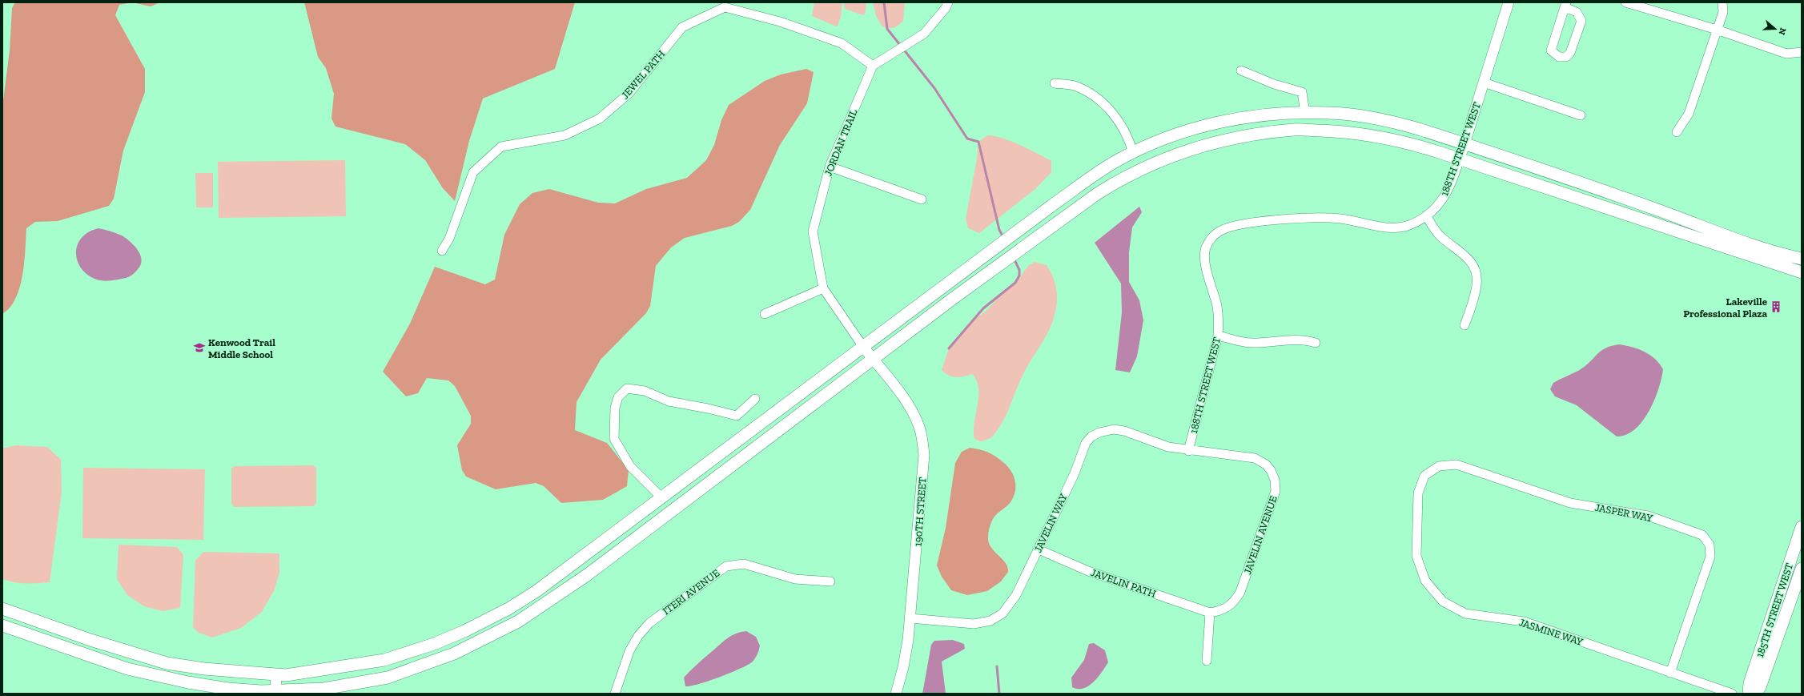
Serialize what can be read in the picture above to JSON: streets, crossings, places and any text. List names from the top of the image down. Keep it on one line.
{"streets":{"main road":["185TH STREET WEST"],"street":["JEWEL PATH","JORDAN TRAIL","188TH STREET WEST","190TH STREET","JASPER WAY","JAVELIN WAY","JAVELIN AVENUE","JAVELIN PATH","ITERI AVENUE","JASMINE WAY"]},"crossings":[["JEWEL PATH","JORDAN TRAIL"],["JORDAN TRAIL","190TH STREET"],["188TH STREET WEST","JAVELIN WAY"],["188TH STREET WEST","JAVELIN AVENUE"],["190TH STREET","JAVELIN WAY"],["JASPER WAY","JASMINE WAY"],["JAVELIN WAY","JAVELIN AVENUE"],["JAVELIN WAY","JAVELIN PATH"],["JAVELIN AVENUE","JAVELIN PATH"]],"places":{"building":["Lakeville Professional Plaza"],"school or university":["Kenwood Trail Middle School"]},"north":"right"}
